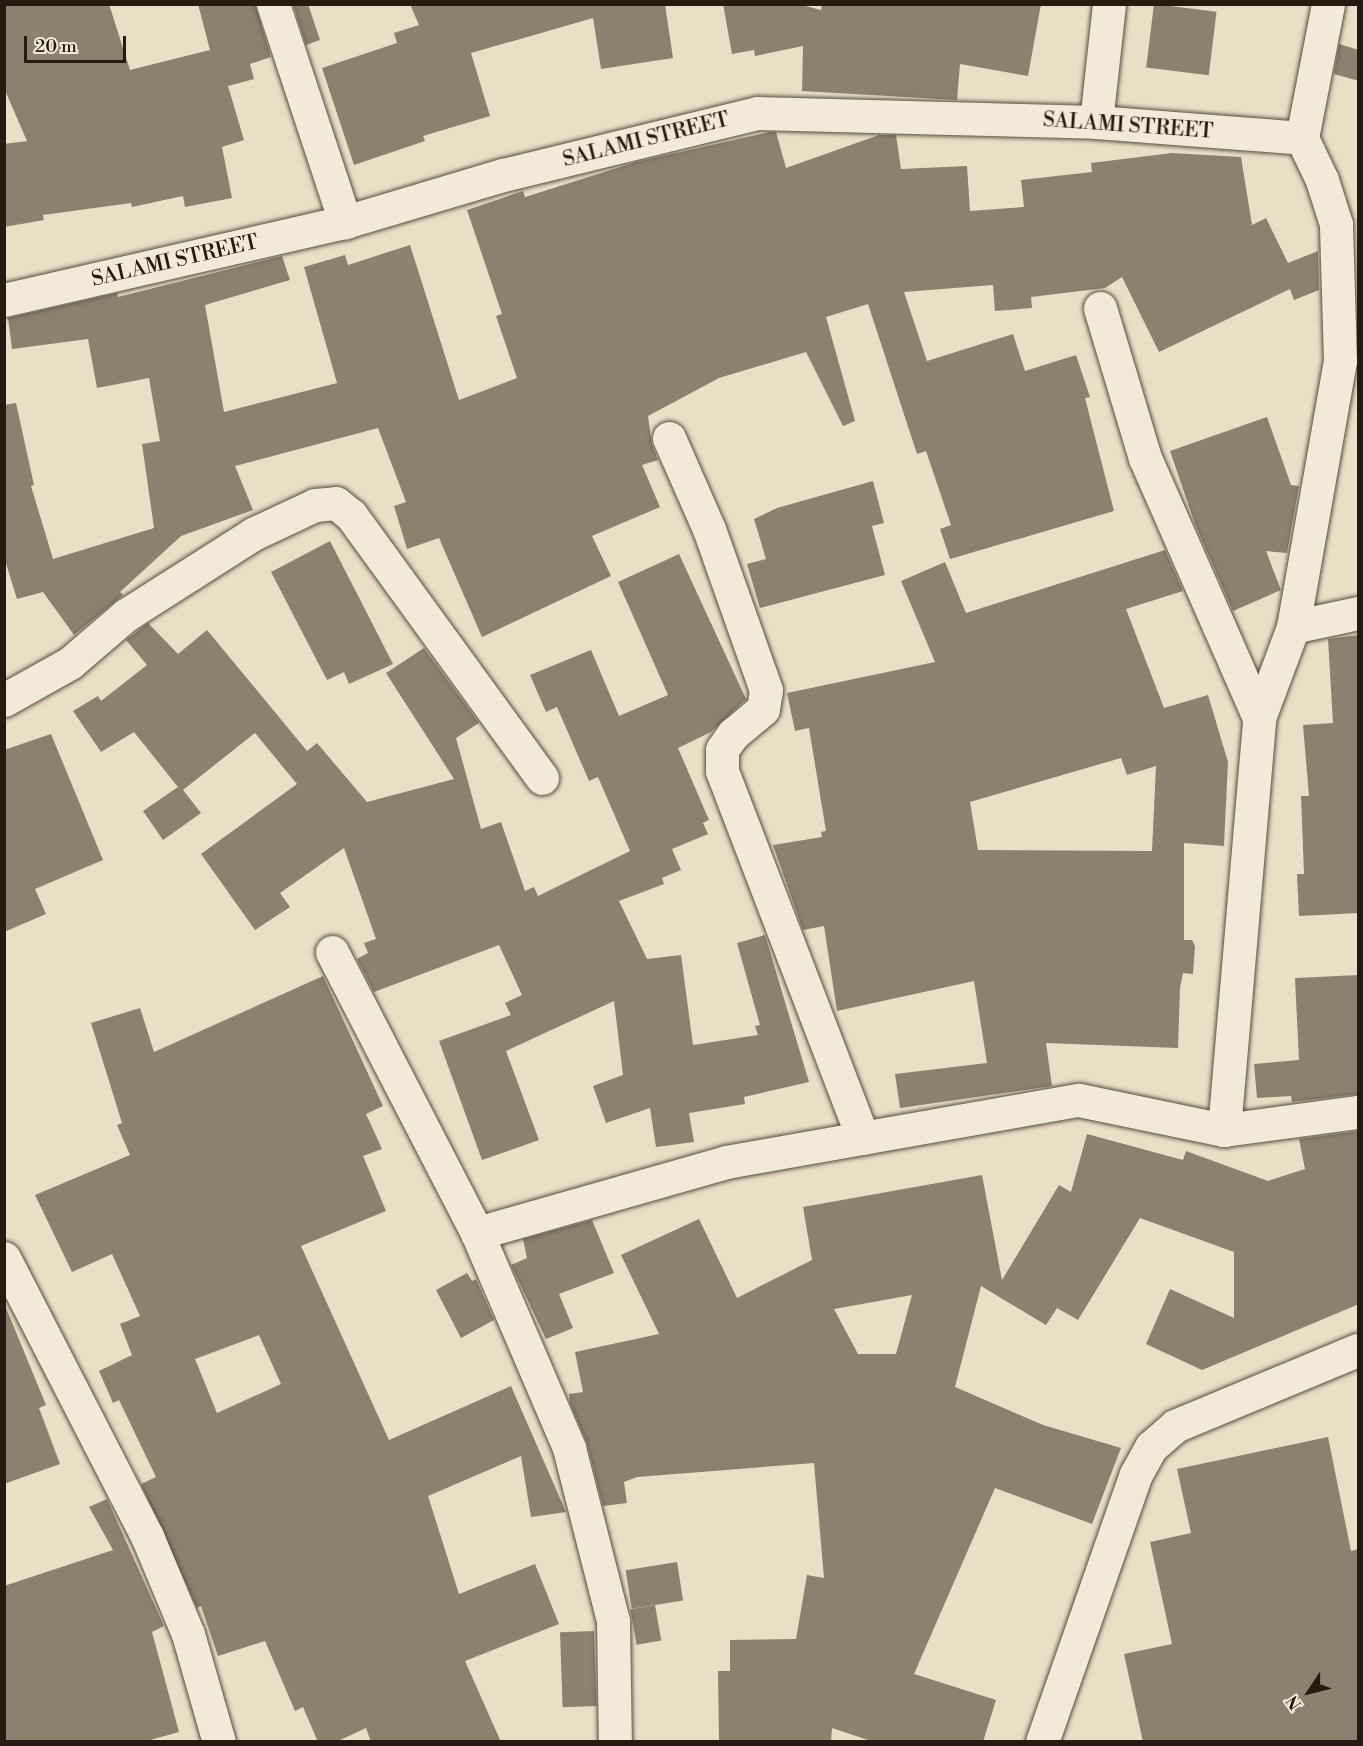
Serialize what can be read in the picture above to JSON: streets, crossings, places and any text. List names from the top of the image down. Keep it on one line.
{"streets":{"street":["SALAMI STREET"]},"scale_bar":"20 m","north":"bottom left"}
